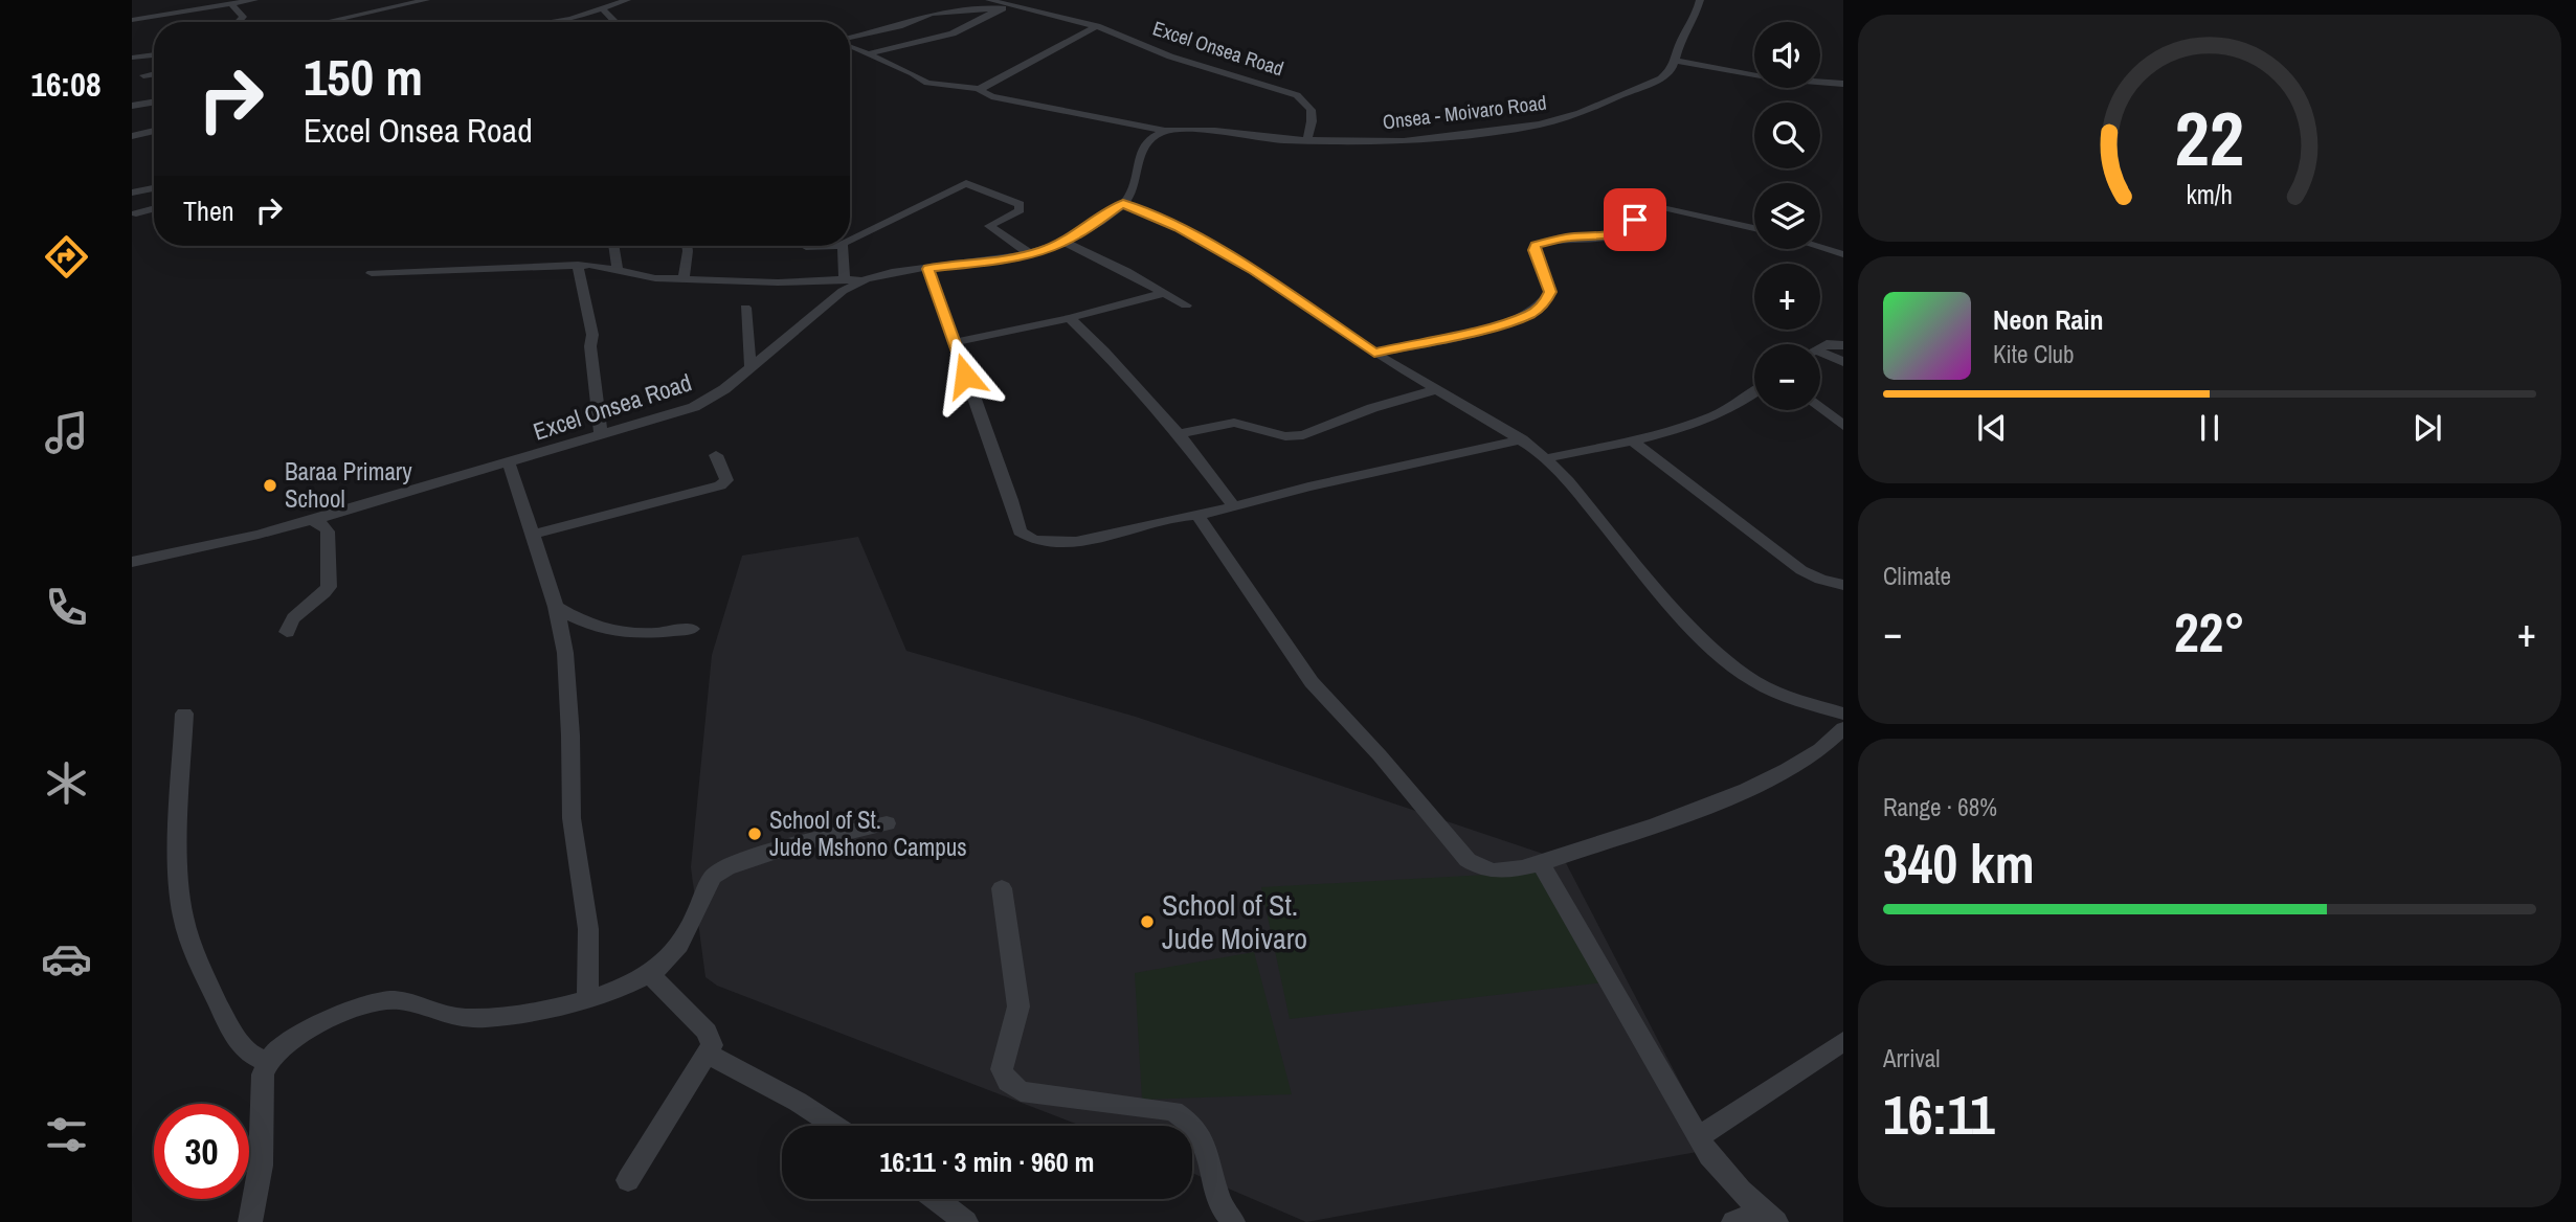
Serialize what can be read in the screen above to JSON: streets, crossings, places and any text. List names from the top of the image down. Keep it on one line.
{"streets":{"street":["Excel Onsea Road","Onsea - Moivaro Road"]},"crossings":[["Excel Onsea Road","Onsea - Moivaro Road"]],"places":["Baraa Primary School","School of St. Jude Mshono Campus","School of St. Jude Moivaro"],"page":{"tabs":"16:08","map_buttons":["+","−"],"turn":["150 m","Excel Onsea Road"],"then":"Then","song":["Neon Rain","Kite Club"],"tile":["Climate",["Range · 68%","340 km"],["Arrival","16:11"]],"heat":["−","22°","+"],"limit":"30","trip":"16:11 · 3 min · 960 m","gauge":["22","km/h"]}}
